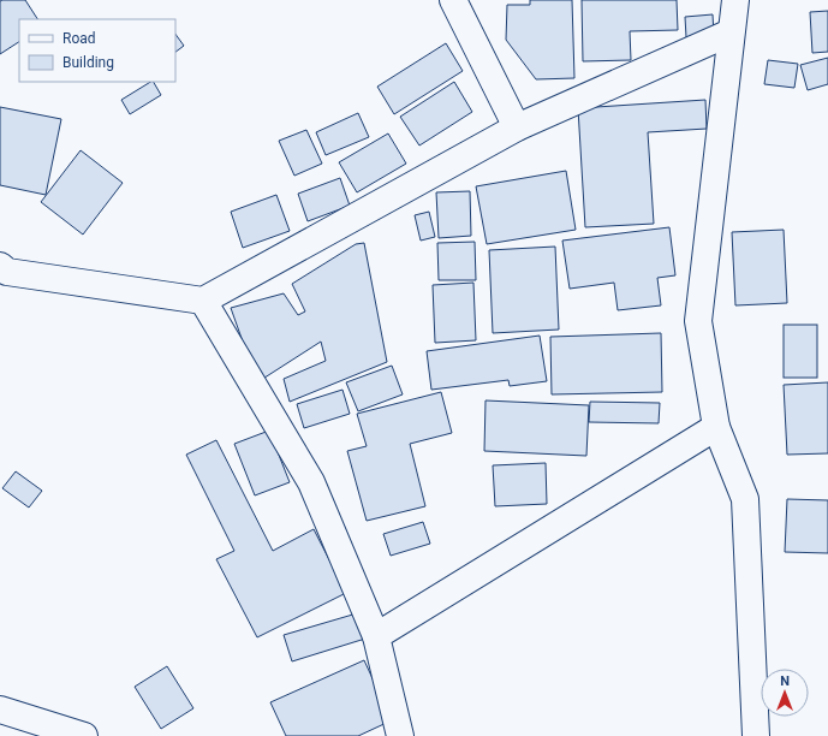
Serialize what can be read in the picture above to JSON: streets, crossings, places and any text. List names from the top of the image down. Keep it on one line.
{"legend":["Road","Building"],"north":"top"}
